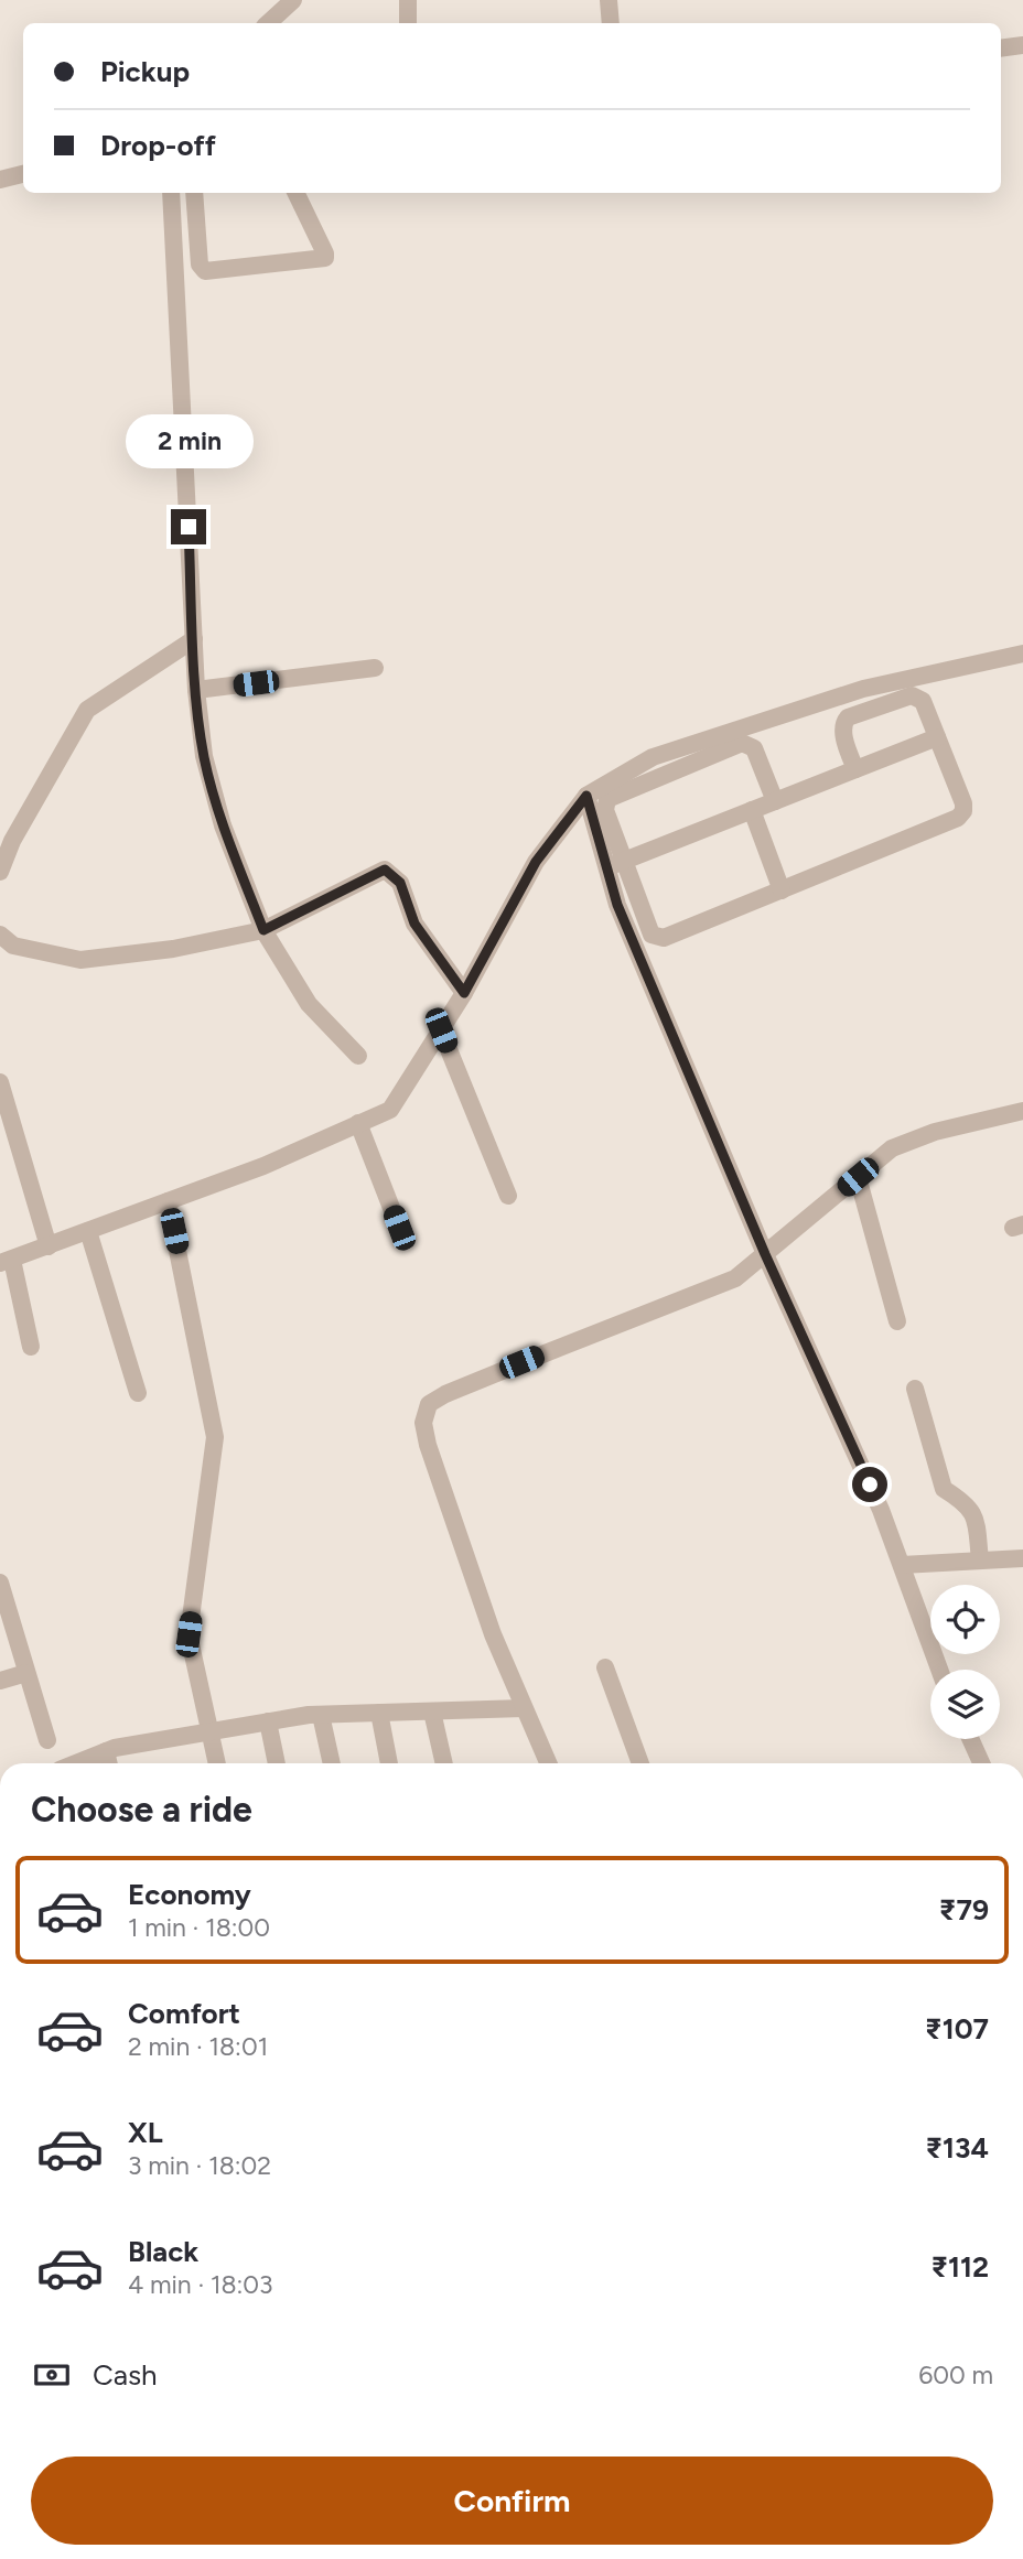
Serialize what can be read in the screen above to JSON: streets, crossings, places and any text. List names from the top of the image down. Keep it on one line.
{"page":{"banner":["Pickup","Drop-off"],"bubble":"2 min","heading":"Choose a ride","list":[{"name":"Economy","note":"1 min · 18:00","value":"₹79"},{"name":"Comfort","note":"2 min · 18:01","value":"₹107"},{"name":"XL","note":"3 min · 18:02","value":"₹134"},{"name":"Black","note":"4 min · 18:03","value":"₹112"}],"pay":["Cash","600 m"],"buttons":"Confirm"}}
